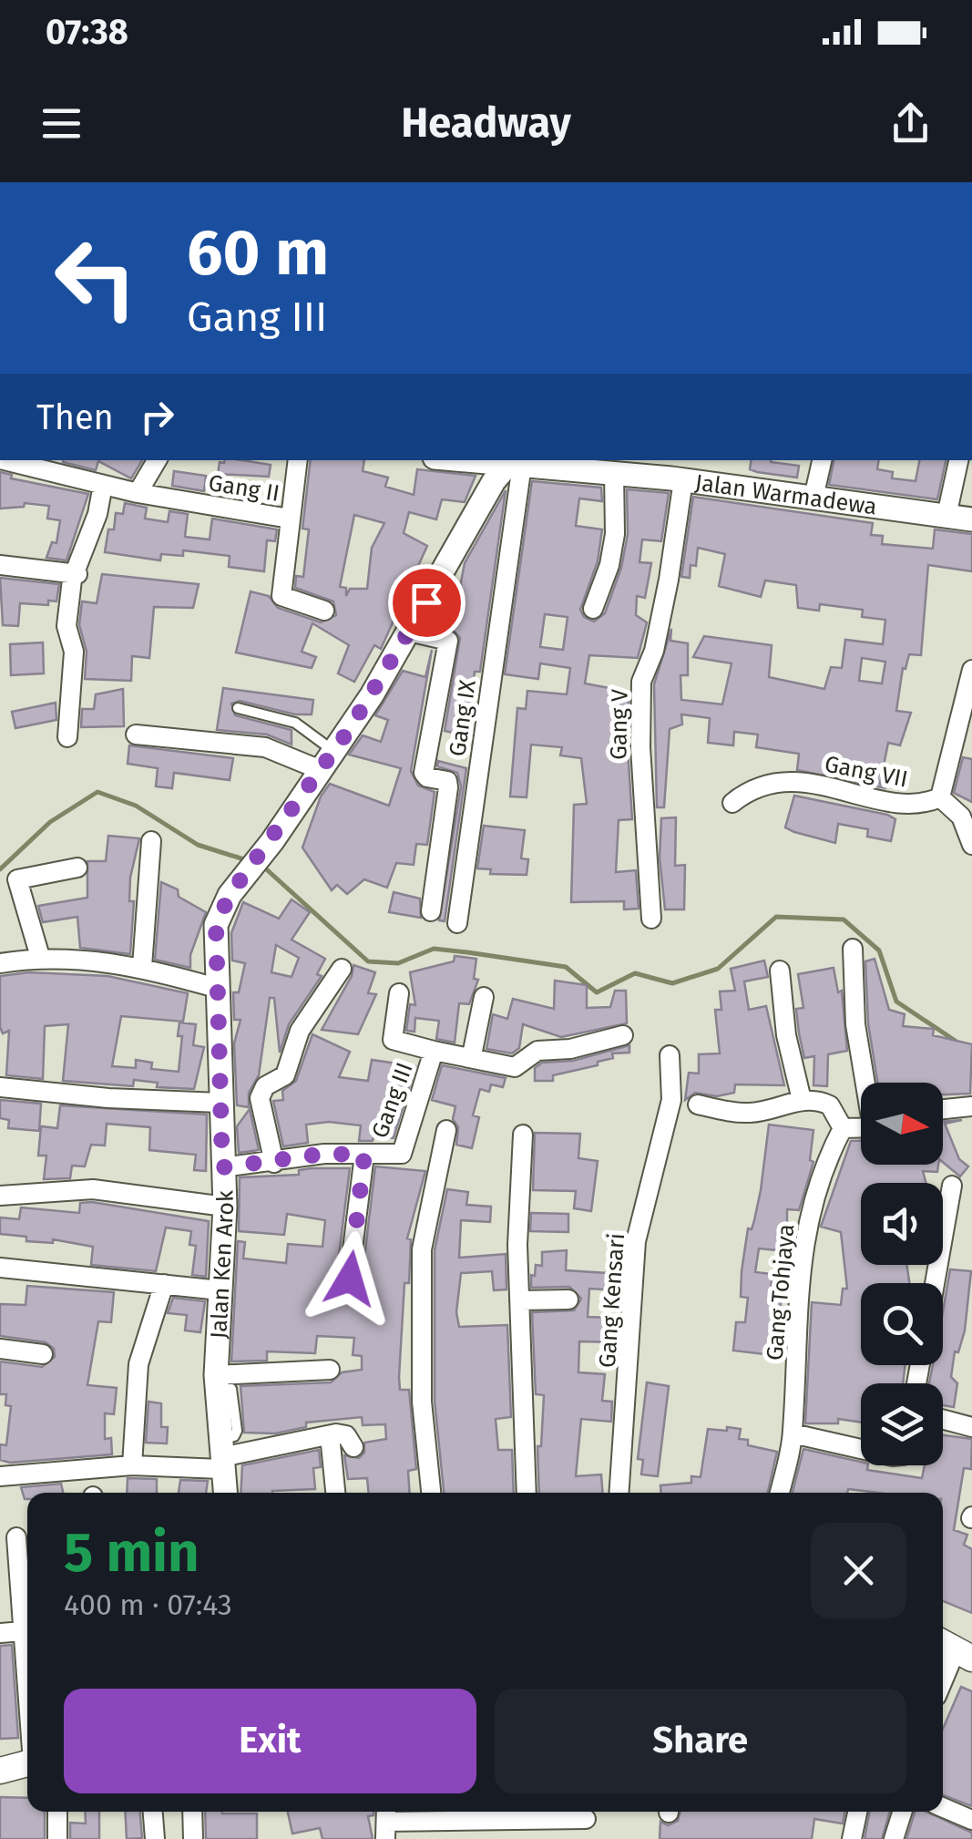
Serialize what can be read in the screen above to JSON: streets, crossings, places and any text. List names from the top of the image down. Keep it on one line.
{"streets":{"street":["Gang II","Jalan Warmadewa","Gang IX","Gang V","Gang VII","Gang III","Jalan Ken Arok","Gang Tohjaya","Gang Kensari"]},"crossings":[["Jalan Warmadewa","Gang IX"],["Jalan Warmadewa","Gang V"],["Jalan Warmadewa","Jalan Ken Arok"],["Gang IX","Jalan Ken Arok"],["Gang III","Jalan Ken Arok"]],"north":"right","page":{"status":"07:38","header":"Headway","turn":["60 m","Gang III"],"then":"Then","heading":["5 min","400 m · 07:43"],"buttons":["Exit","Share"]}}
